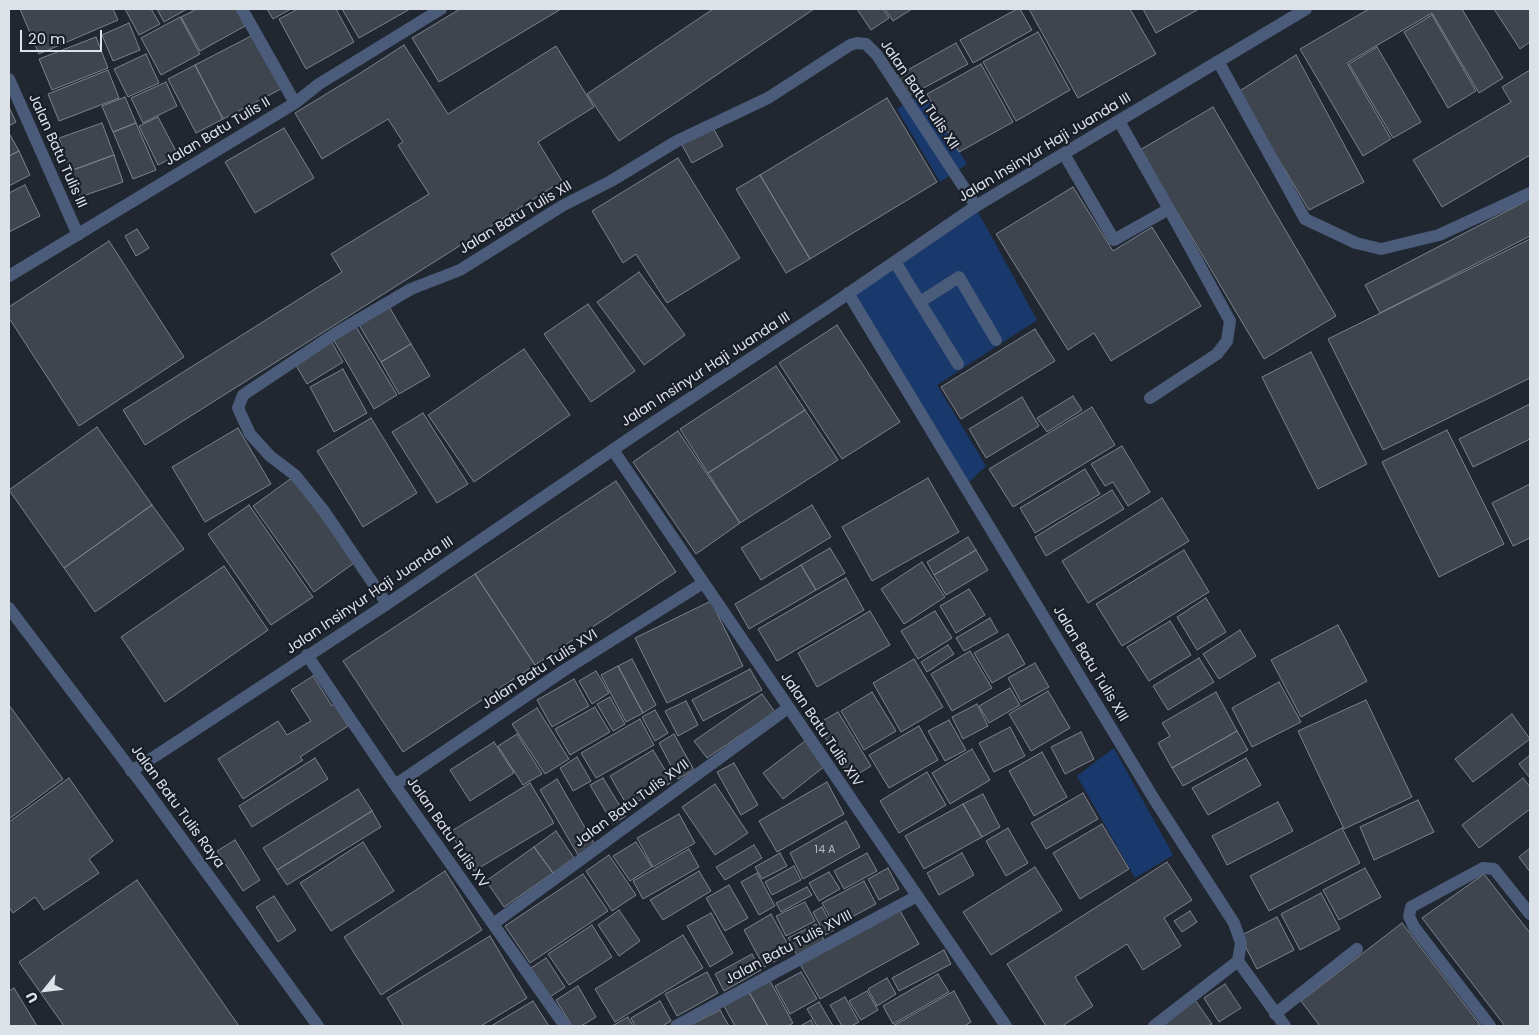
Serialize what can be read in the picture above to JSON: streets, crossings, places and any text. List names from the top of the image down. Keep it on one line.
{"streets":{"street":["Jalan Batu Tulis XII","Jalan Batu Tulis II","Jalan Insinyur Haji Juanda III","Jalan Batu Tulis III","Jalan Batu Tulis XIII","Jalan Batu Tulis XVI","Jalan Batu Tulis XIV","Jalan Batu Tulis XVII","Jalan Batu Tulis Raya","Jalan Batu Tulis XV","Jalan Batu Tulis XVIII"]},"crossings":[["Jalan Batu Tulis XII","Jalan Insinyur Haji Juanda III"],["Jalan Batu Tulis II","Jalan Batu Tulis III"],["Jalan Insinyur Haji Juanda III","Jalan Batu Tulis XIII"],["Jalan Insinyur Haji Juanda III","Jalan Batu Tulis XIV"],["Jalan Insinyur Haji Juanda III","Jalan Batu Tulis Raya"],["Jalan Insinyur Haji Juanda III","Jalan Batu Tulis XV"],["Jalan Batu Tulis XVI","Jalan Batu Tulis XIV"],["Jalan Batu Tulis XVI","Jalan Batu Tulis XV"],["Jalan Batu Tulis XIV","Jalan Batu Tulis XVII"],["Jalan Batu Tulis XIV","Jalan Batu Tulis XVIII"],["Jalan Batu Tulis XVII","Jalan Batu Tulis XV"]],"house_numbers":["14 A"],"scale_bar":"20 m","north":"bottom left"}
